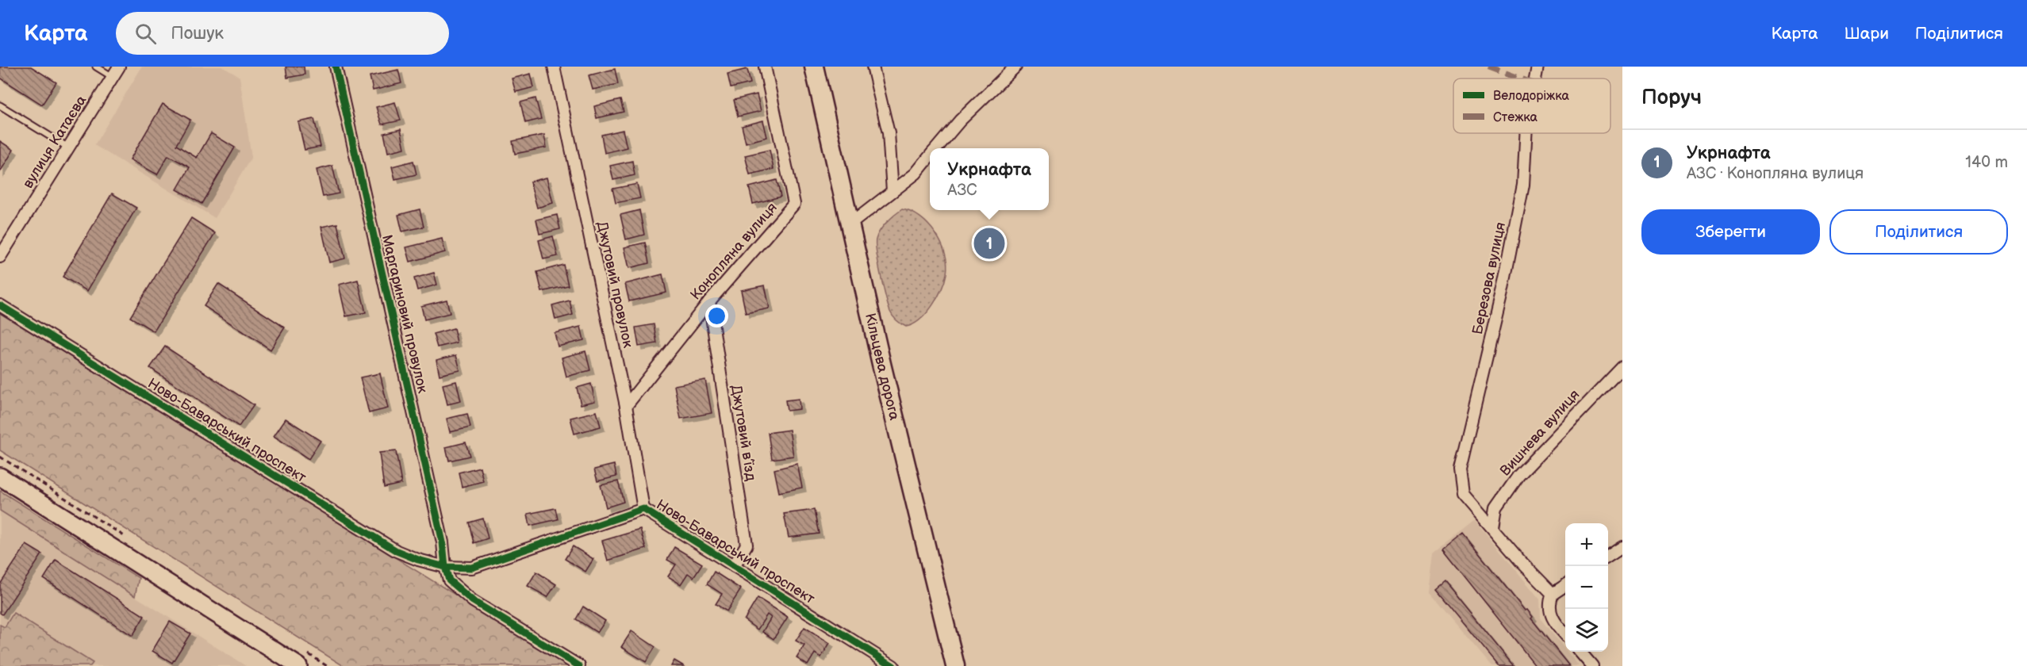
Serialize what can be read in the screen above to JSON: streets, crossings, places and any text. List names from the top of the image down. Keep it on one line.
{"streets":{"highway":["Кільцева дорога"],"street":["вулиця Катаєва","Конопляна вулиця","Березова вулиця","Джутовий провулок","Маргариновий провулок","Ново-Баварський проспект","Джутовий в’їзд","Вишнева вулиця"]},"crossings":[["Конопляна вулиця","Джутовий провулок"],["Конопляна вулиця","Джутовий в’їзд"],["Березова вулиця","Вишнева вулиця"],["Джутовий провулок","Ново-Баварський проспект"],["Маргариновий провулок","Ново-Баварський проспект"],["Ново-Баварський проспект","Джутовий в’їзд"]],"legend":["Велодоріжка","Стежка"],"page":{"header":"Карта","search":"Пошук","nav":["Карта","Шари","Поділитися"],"heading":"Поруч","list":[{"mark":"1","name":"Укрнафта","note":"АЗС · Конопляна вулиця","value":"140 m"}],"popup":["Укрнафта","АЗС"],"buttons":["Зберегти","Поділитися"],"pins":"1","map_buttons":["+","−"]}}
